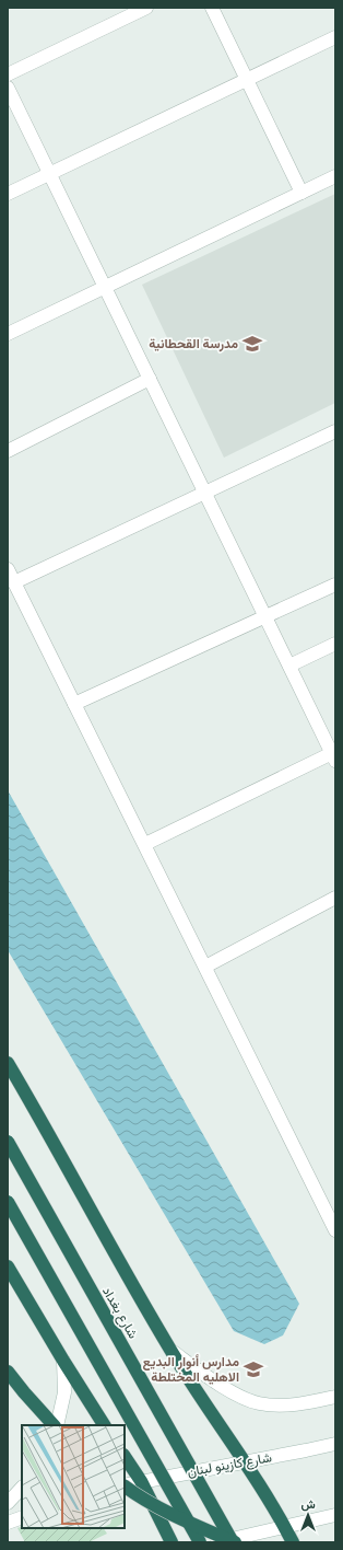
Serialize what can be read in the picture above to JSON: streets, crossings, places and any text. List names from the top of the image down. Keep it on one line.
{"streets":{"highway":["شارع بغداد"],"street":["شارع كازينو لبنان"]},"places":{"school or university":["مدرسة القحطانية","مدارس أنوار البديع الاهليه المختلطة"]},"north":"top"}
